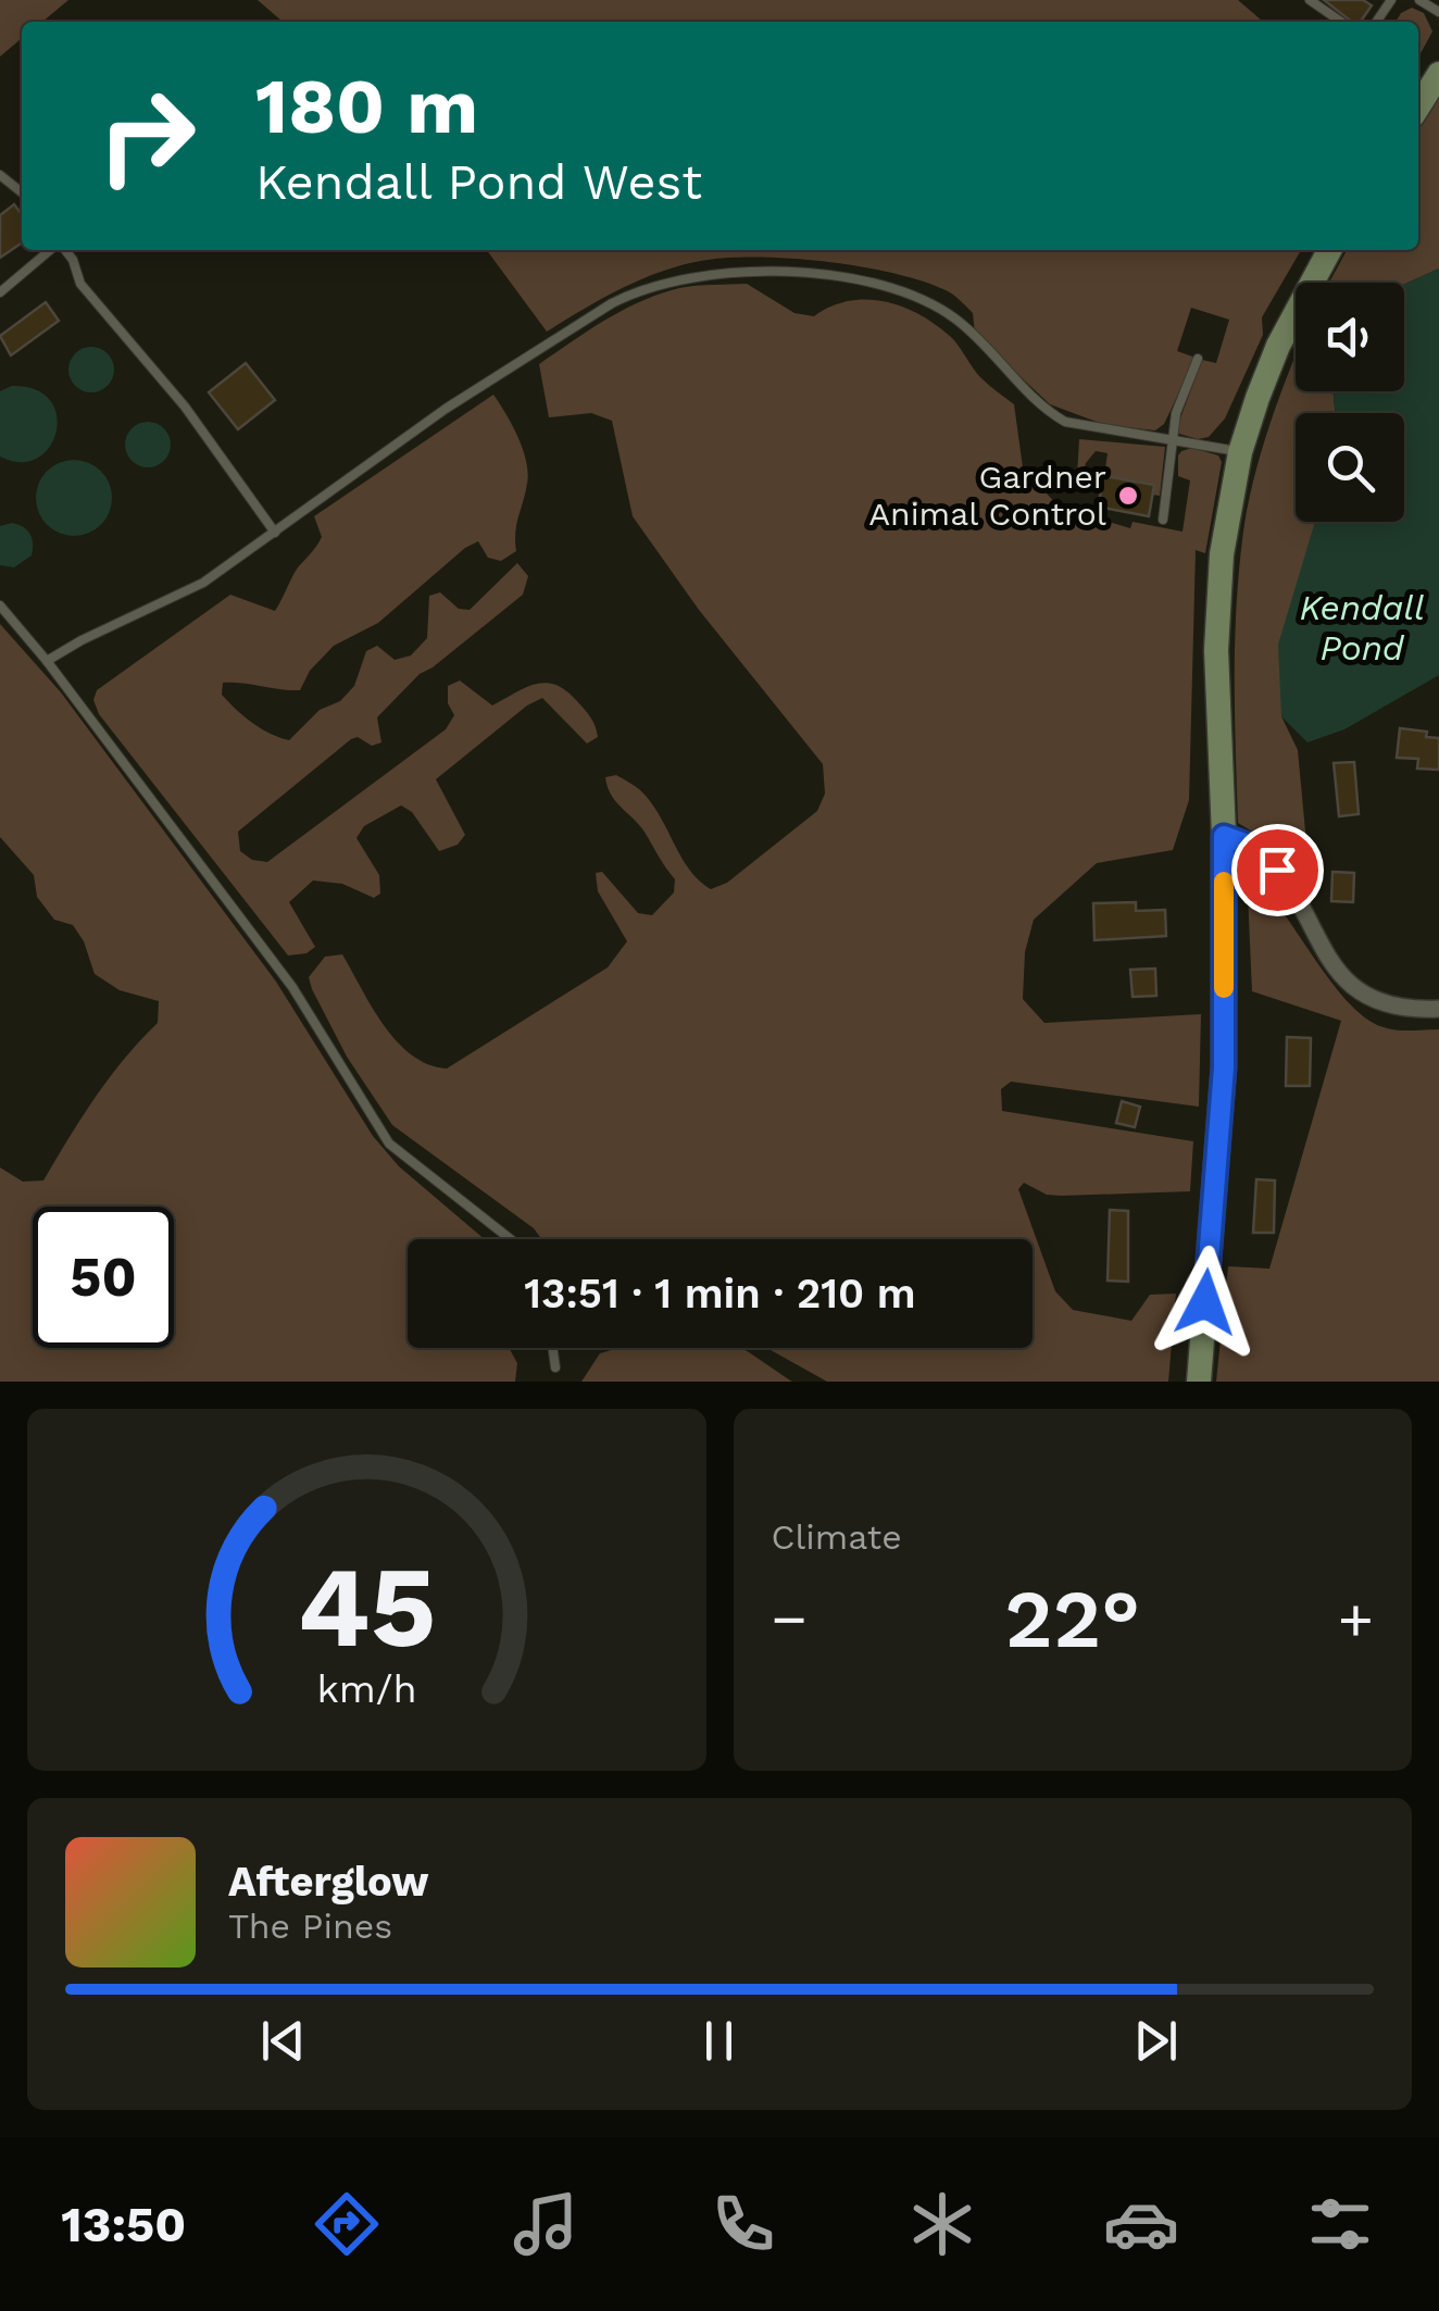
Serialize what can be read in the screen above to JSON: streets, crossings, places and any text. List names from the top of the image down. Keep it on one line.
{"water":["Kendall Pond"],"places":["Gardner Animal Control"],"page":{"turn":["180 m","Kendall Pond West"],"limit":"50","trip":"13:51 · 1 min · 210 m","tile":"Climate","heat":["−","22°","+"],"song":["Afterglow","The Pines"],"tabs":"13:50","gauge":["45","km/h"]}}
